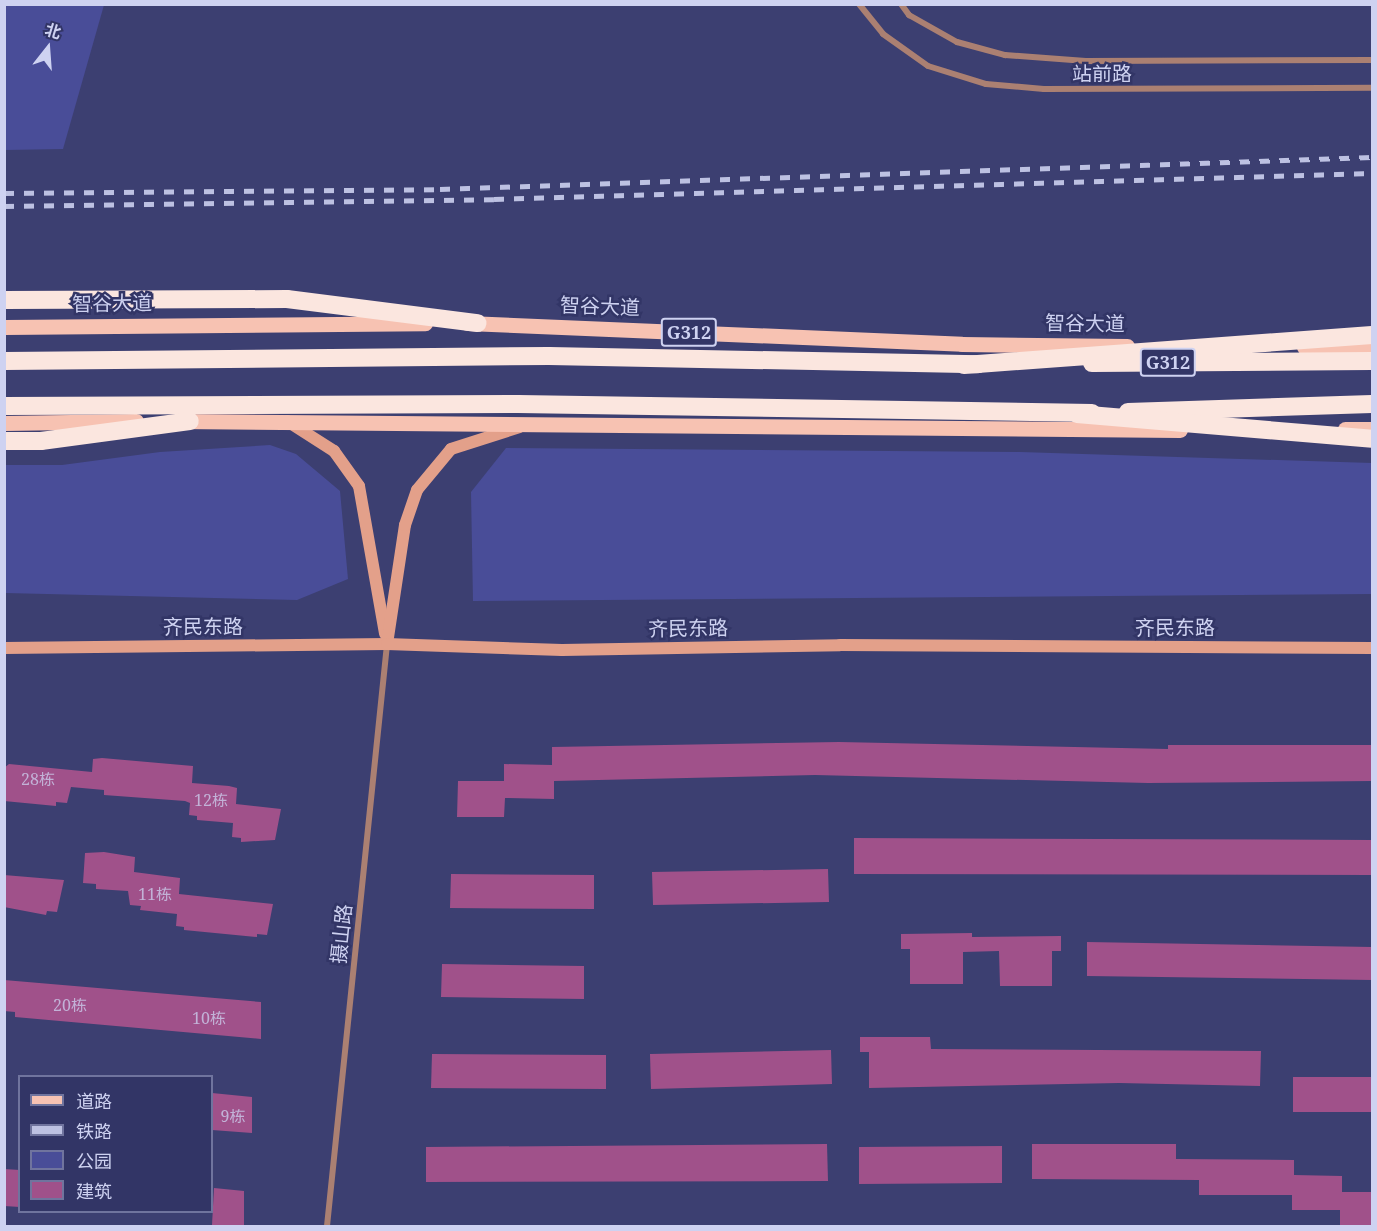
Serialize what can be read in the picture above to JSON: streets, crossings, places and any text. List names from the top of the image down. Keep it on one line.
{"streets":{"highway":["智谷大道","G312"],"street":["站前路","齐民东路","摄山路"]},"crossings":[["齐民东路","摄山路"]],"house_numbers":["28栋","12栋","11栋","20栋","10栋","9栋"],"legend":["道路","铁路","公园","建筑"],"north":"top"}
